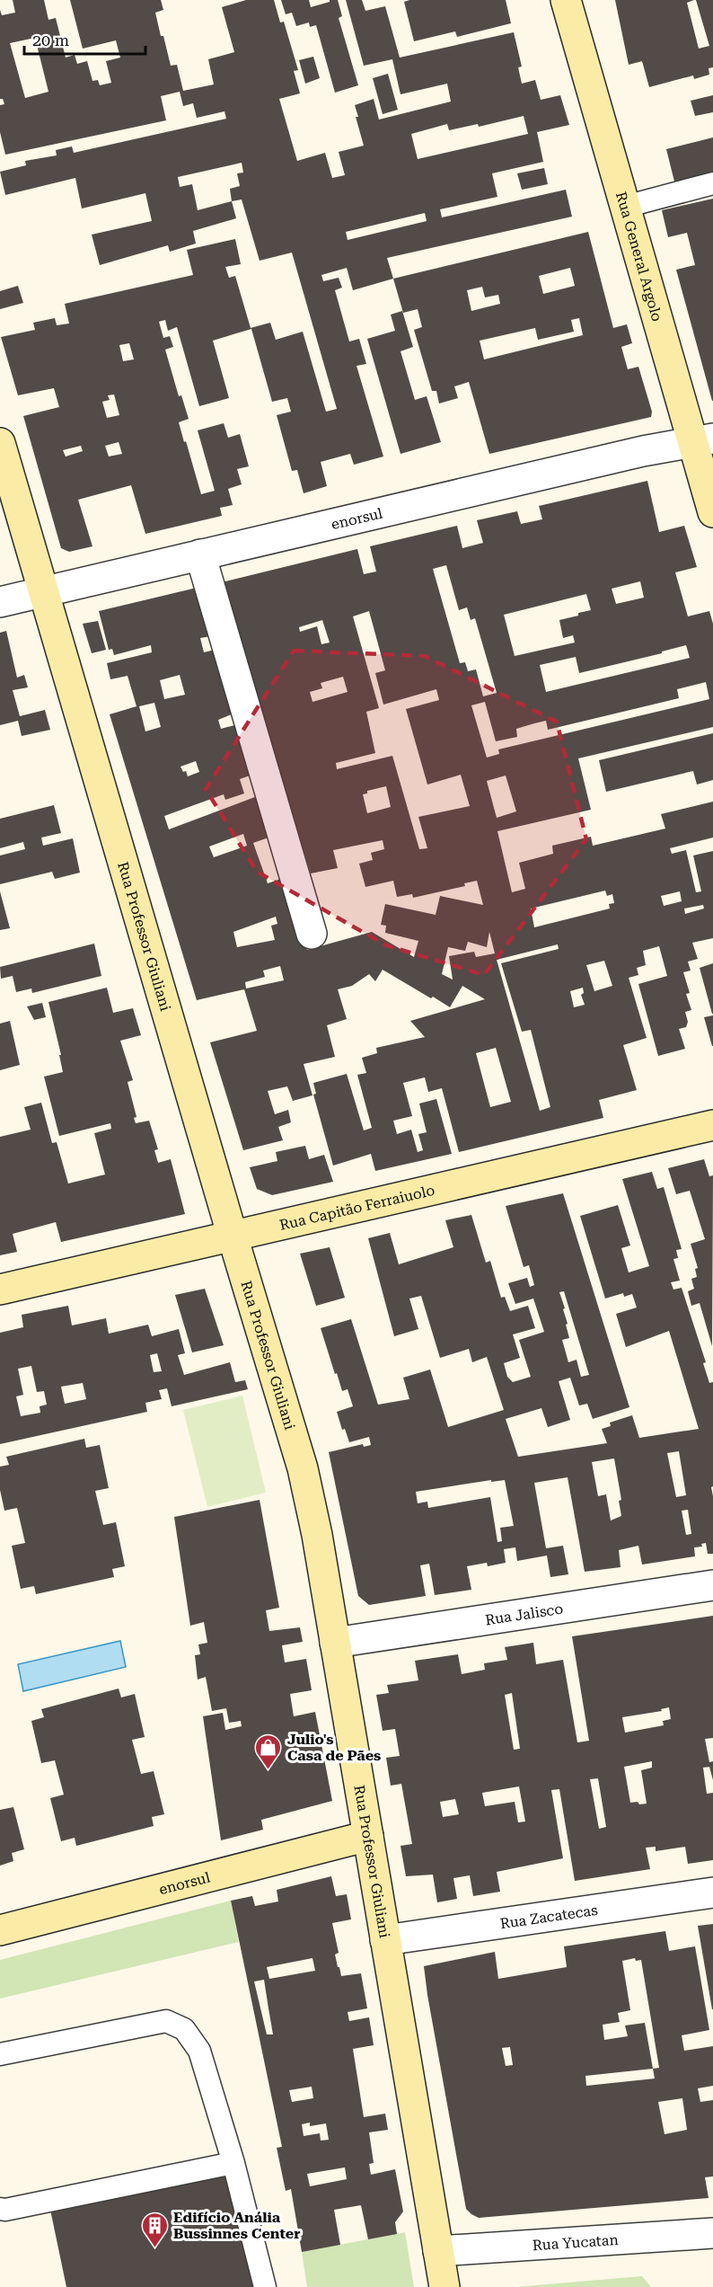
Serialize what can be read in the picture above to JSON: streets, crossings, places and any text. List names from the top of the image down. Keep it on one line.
{"streets":{"street":["Rua General Argolo","enorsul","Rua Professor Giuliani","Rua Capitão Ferraiuolo","Rua Jalisco","Rua Zacatecas","Rua Yucatan"]},"crossings":[["Rua General Argolo","enorsul"],["enorsul","Rua Professor Giuliani"],["Rua Professor Giuliani","Rua Capitão Ferraiuolo"],["Rua Professor Giuliani","Rua Jalisco"],["Rua Professor Giuliani","Rua Zacatecas"],["Rua Professor Giuliani","Rua Yucatan"]],"places":{"shop":["Julio's Casa de Pães"],"building":["Edifício Anália Bussinnes Center"]},"scale_bar":"20 m"}
